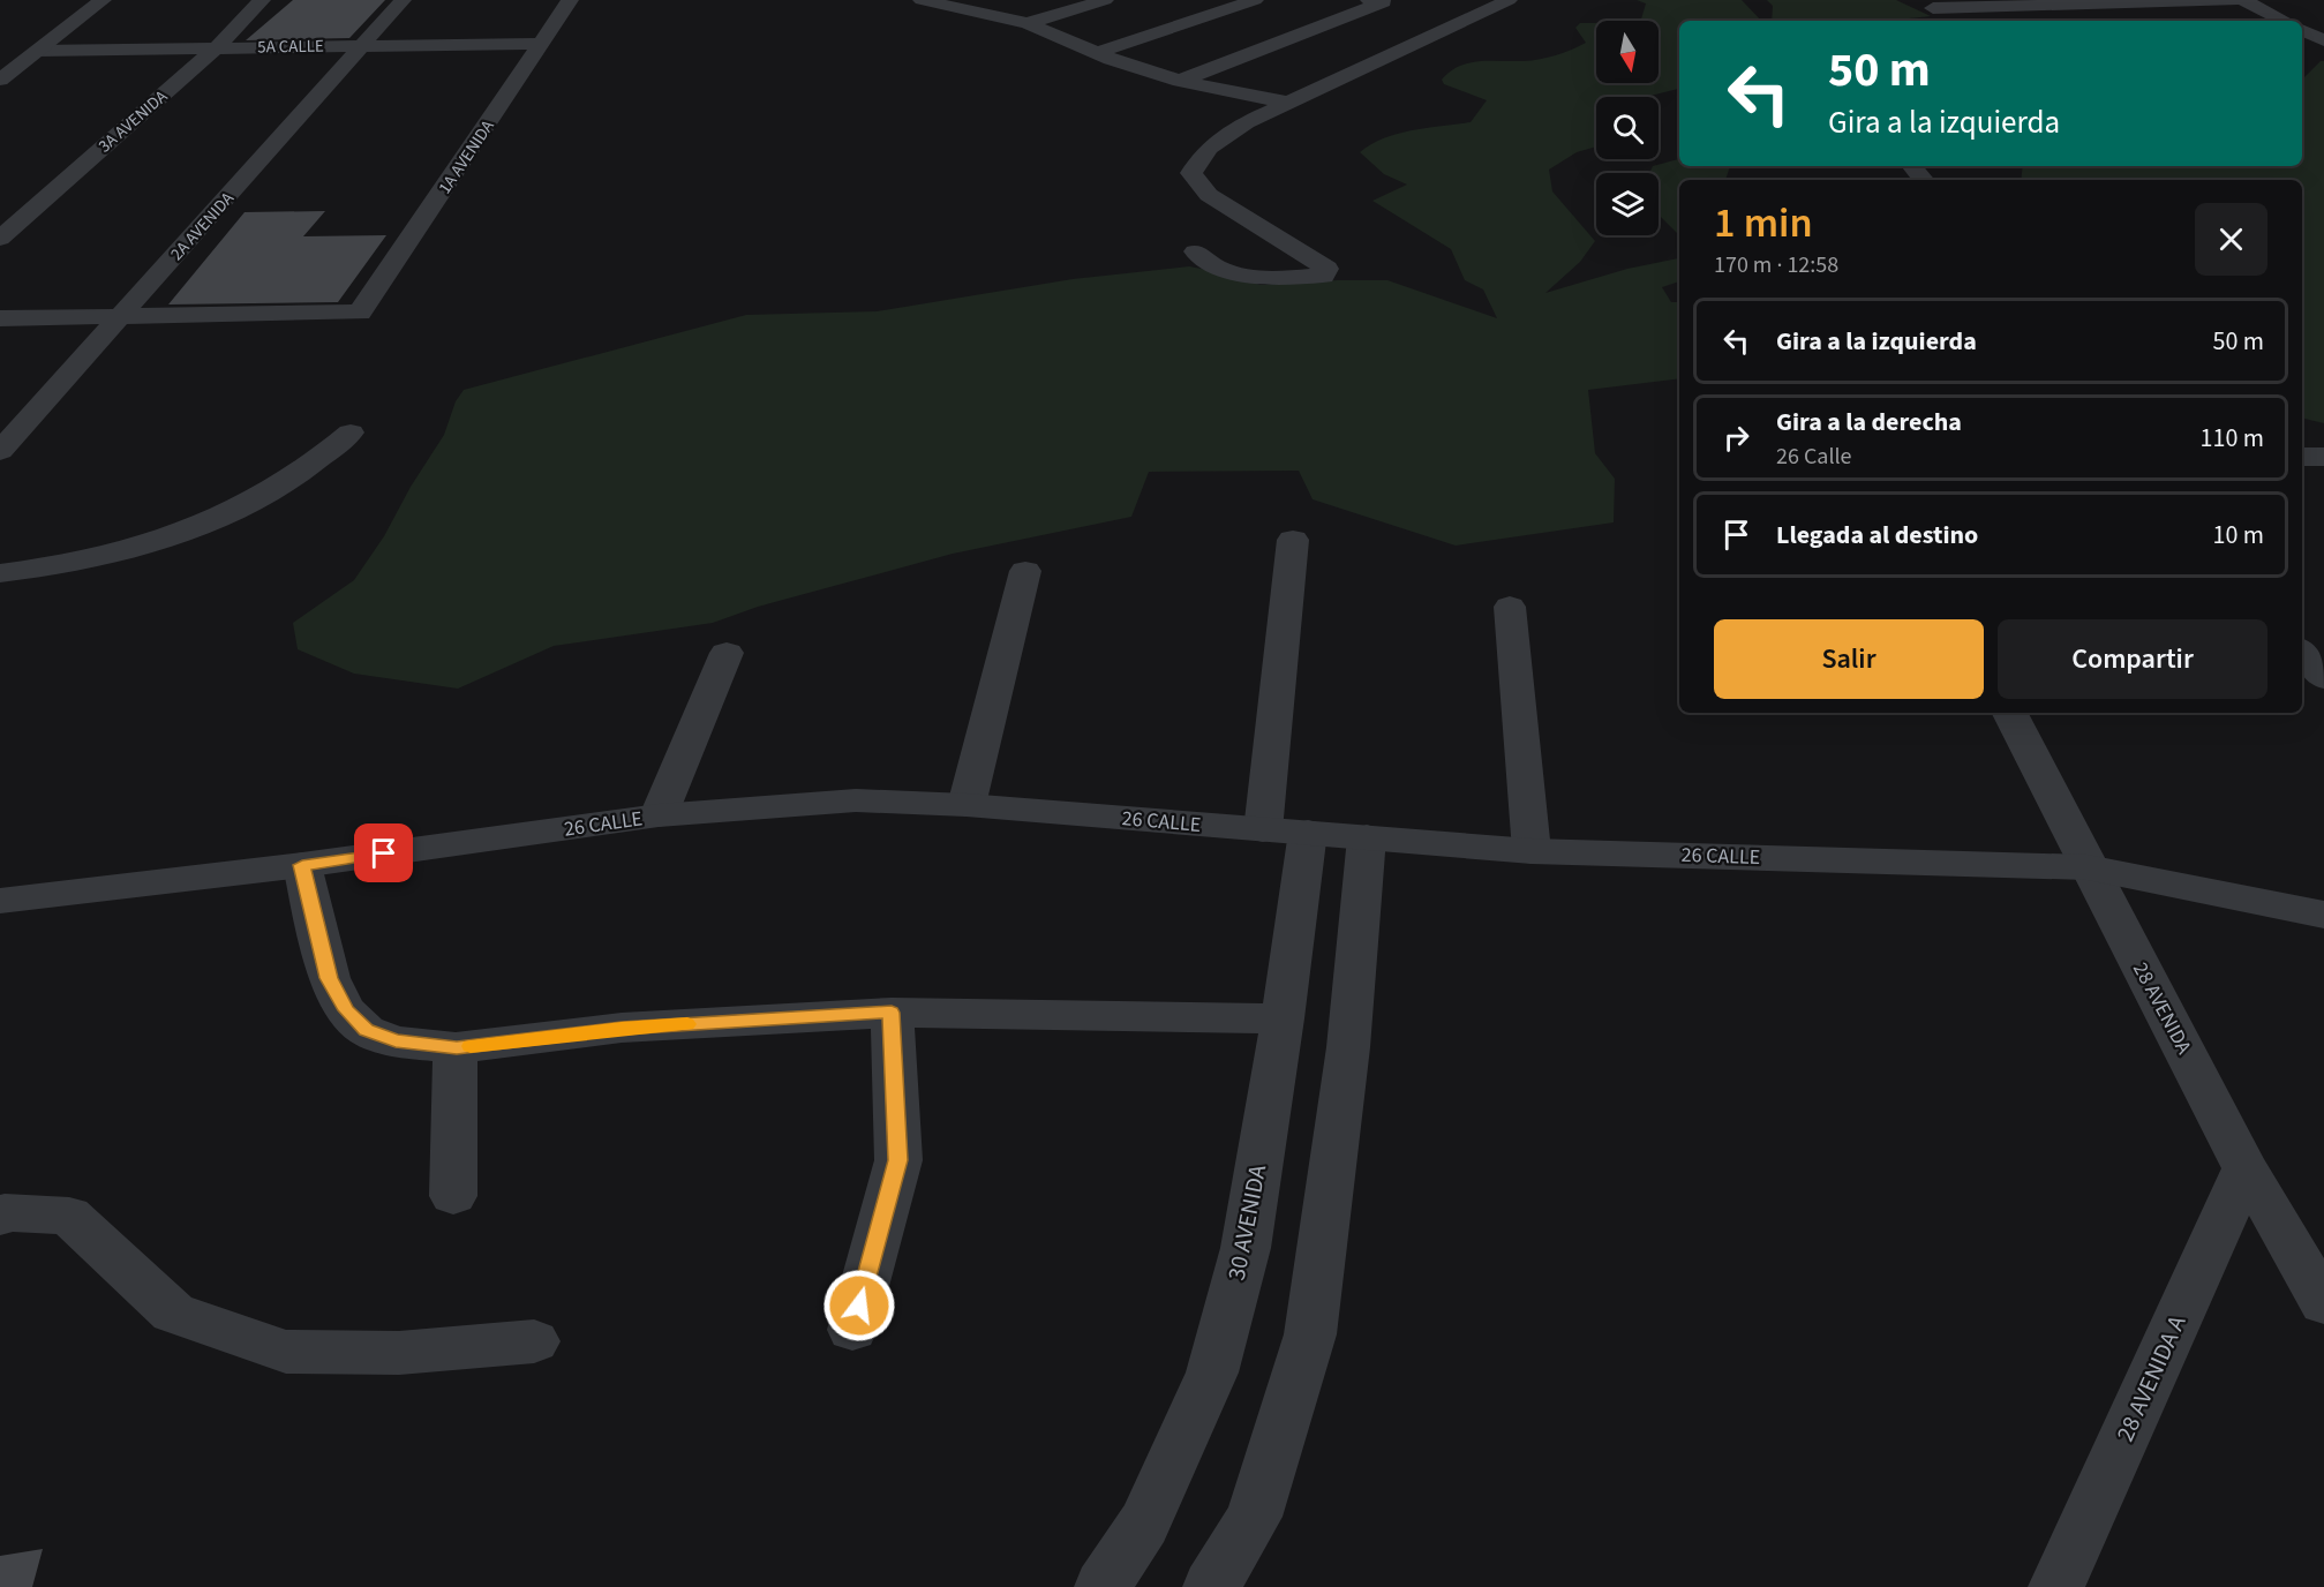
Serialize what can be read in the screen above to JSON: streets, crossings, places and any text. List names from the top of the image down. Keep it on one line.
{"streets":{"street":["5A CALLE","3A AVENIDA","1A AVENIDA","2A AVENIDA","26 CALLE","28 AVENIDA","30 AVENIDA","28 AVENIDA A"]},"crossings":[["5A CALLE","3A AVENIDA"],["5A CALLE","1A AVENIDA"],["5A CALLE","2A AVENIDA"],["1A AVENIDA","2A AVENIDA"],["26 CALLE","28 AVENIDA"],["26 CALLE","30 AVENIDA"],["28 AVENIDA","28 AVENIDA A"]],"north":"bottom","page":{"turn":["50 m","Gira a la izquierda"],"heading":["1 min","170 m · 12:58"],"list":[{"name":"Gira a la izquierda","value":"50 m"},{"name":"Gira a la derecha","note":"26 Calle","value":"110 m"},{"name":"Llegada al destino","value":"10 m"}],"buttons":["Salir","Compartir"]}}
